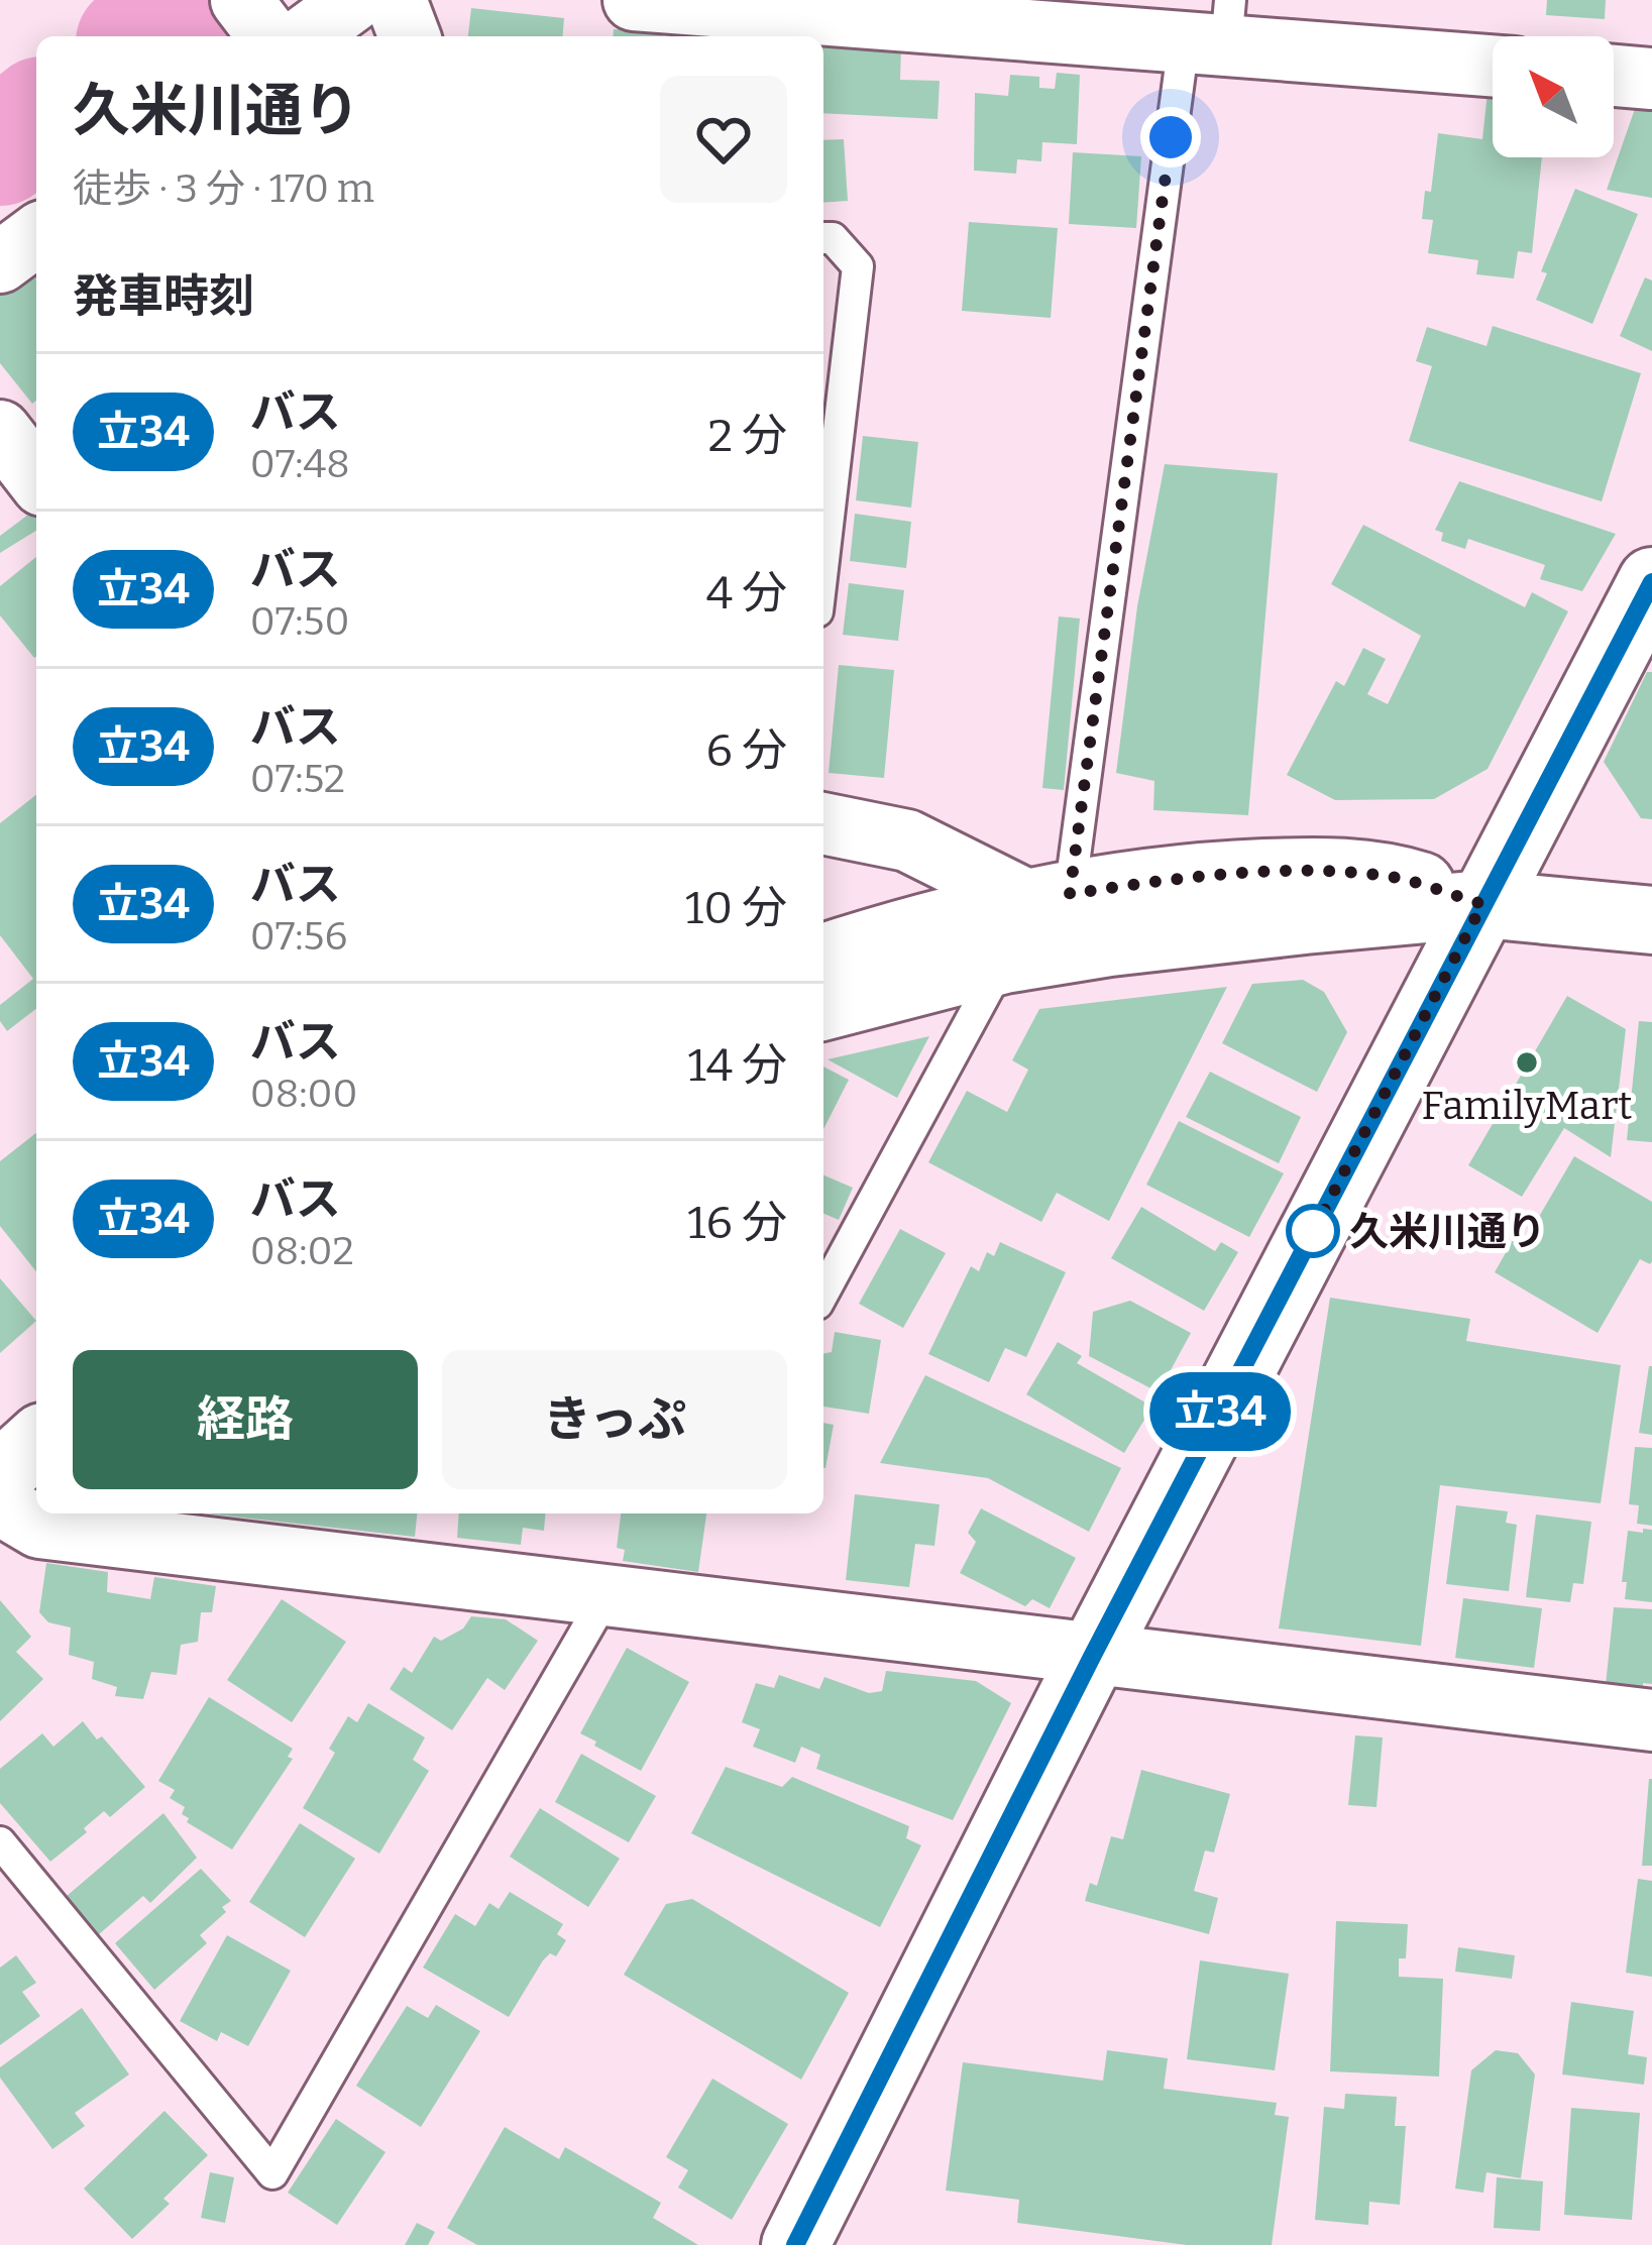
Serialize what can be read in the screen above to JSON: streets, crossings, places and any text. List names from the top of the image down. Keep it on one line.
{"places":["FamilyMart","久米川通り"],"lines":["bus line 立34"],"north":"top left","page":{"on_map":"立34","heading":[["久米川通り","徒歩 · 3 分 · 170 m"],"発車時刻"],"list":[{"mark":"立34","name":"バス","note":"07:48","value":"2 分"},{"mark":"立34","name":"バス","note":"07:50","value":"4 分"},{"mark":"立34","name":"バス","note":"07:52","value":"6 分"},{"mark":"立34","name":"バス","note":"07:56","value":"10 分"},{"mark":"立34","name":"バス","note":"08:00","value":"14 分"},{"mark":"立34","name":"バス","note":"08:02","value":"16 分"}],"buttons":["経路","きっぷ"]}}
